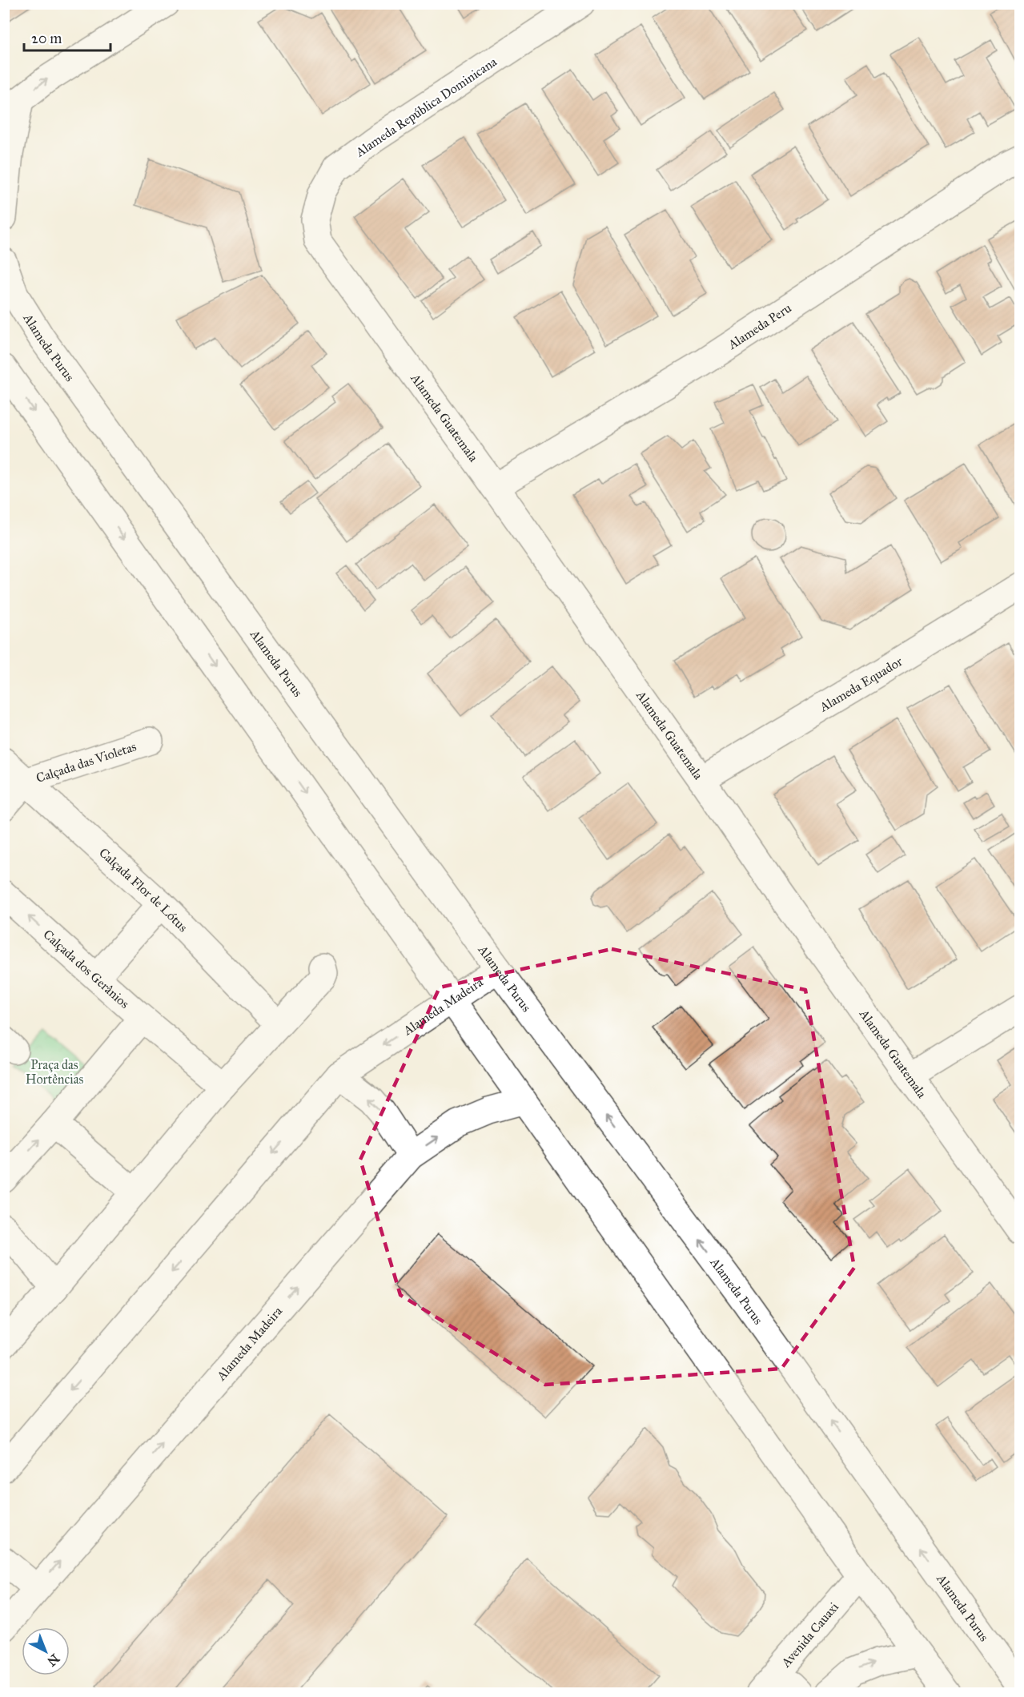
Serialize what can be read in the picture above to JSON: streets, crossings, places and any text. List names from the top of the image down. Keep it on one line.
{"streets":{"street":["Alameda República Dominicana","Alameda Peru","Alameda Purus","Alameda Guatemala","Alameda Equador","Calçada das Violetas","Calçada Flor de Lótus","Calçada dos Gerânios","Alameda Madeira","Avenida Cauaxi"]},"crossings":[["Alameda República Dominicana","Alameda Guatemala"],["Alameda Peru","Alameda Guatemala"],["Alameda Purus","Alameda Madeira"],["Alameda Guatemala","Alameda Equador"],["Calçada das Violetas","Calçada Flor de Lótus"]],"parks":["Praça das Hortências"],"scale_bar":"20 m","north":"bottom right"}
